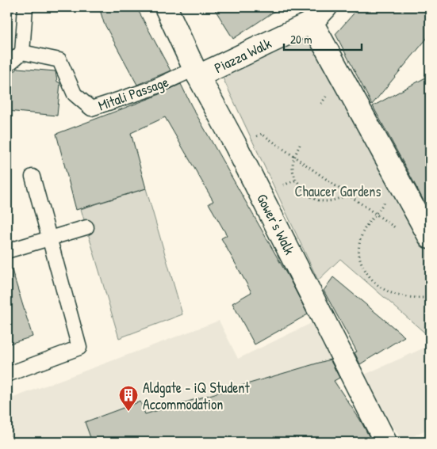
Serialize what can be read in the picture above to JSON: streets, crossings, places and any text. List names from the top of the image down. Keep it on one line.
{"streets":{"street":["Piazza Walk","Gower's Walk"],"lane":["Mitali Passage"]},"crossings":[["Piazza Walk","Mitali Passage"],["Piazza Walk","Gower's Walk"],["Mitali Passage","Gower's Walk"]],"parks":["Chaucer Gardens"],"places":{"building":["Aldgate - iQ Student Accommodation"]},"scale_bar":"20 m"}
